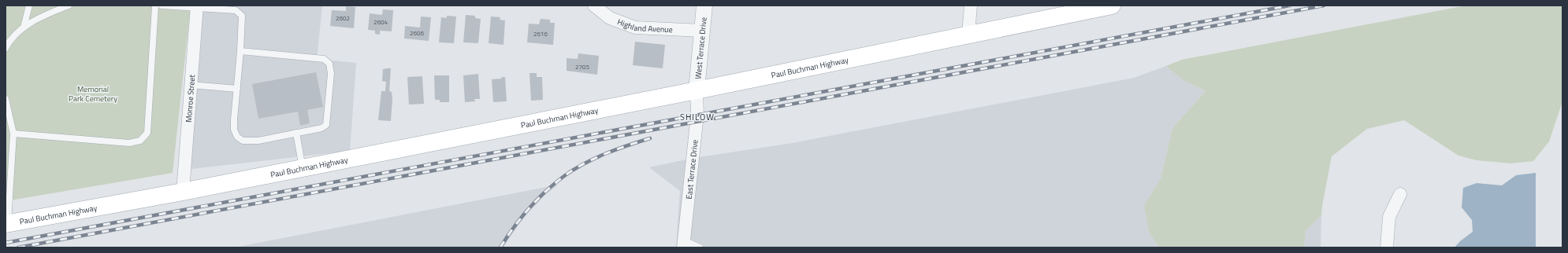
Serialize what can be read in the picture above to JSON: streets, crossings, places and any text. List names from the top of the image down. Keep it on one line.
{"streets":{"main road":["Paul Buchman Highway"],"street":["Highland Avenue","West Terrace Drive","Monroe Street","East Terrace Drive"]},"crossings":[["Highland Avenue","West Terrace Drive"],["West Terrace Drive","Paul Buchman Highway"],["West Terrace Drive","East Terrace Drive"],["Paul Buchman Highway","Monroe Street"],["Paul Buchman Highway","East Terrace Drive"]],"districts":["SHILOW"],"parks":["Memorial Park Cemetery"],"house_numbers":["2602","2604","2606","2616","2705"]}
